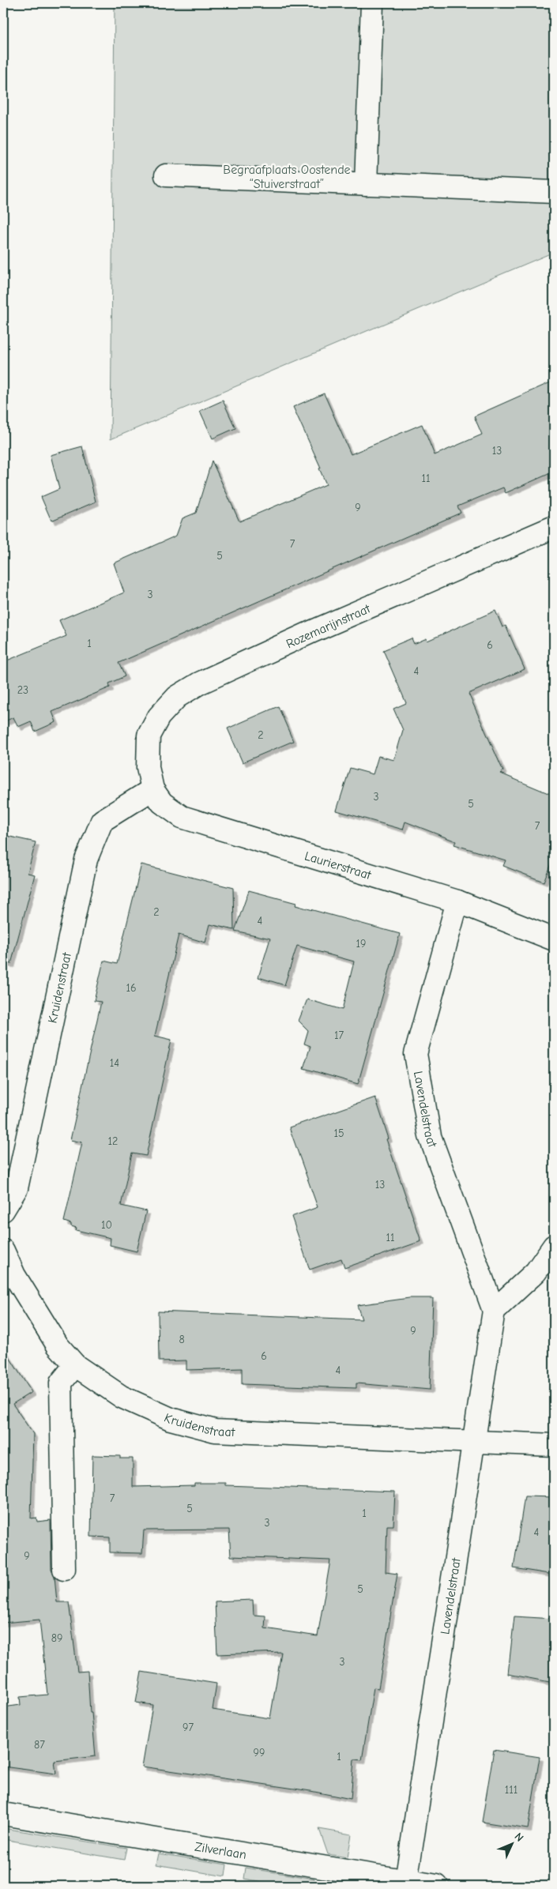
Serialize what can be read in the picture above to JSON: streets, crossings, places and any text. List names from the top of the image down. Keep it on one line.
{"streets":{"street":["Rozemarijnstraat","Laurierstraat","Kruidenstraat","Lavendelstraat","Zilverlaan"]},"crossings":[["Rozemarijnstraat","Laurierstraat"],["Laurierstraat","Kruidenstraat"],["Laurierstraat","Lavendelstraat"],["Kruidenstraat","Lavendelstraat"],["Lavendelstraat","Zilverlaan"]],"parks":["Begraafplaats Oostende “Stuiverstraat”"],"house_numbers":["13","11","9","7","5","3","1","6","4","23","2","3","5","7","2","4","19","16","17","14","15","12","13","10","11","9","8","6","4","7","5","1","3","4","9","5","89","3","97","87","99","1","111"],"north":"top right"}
